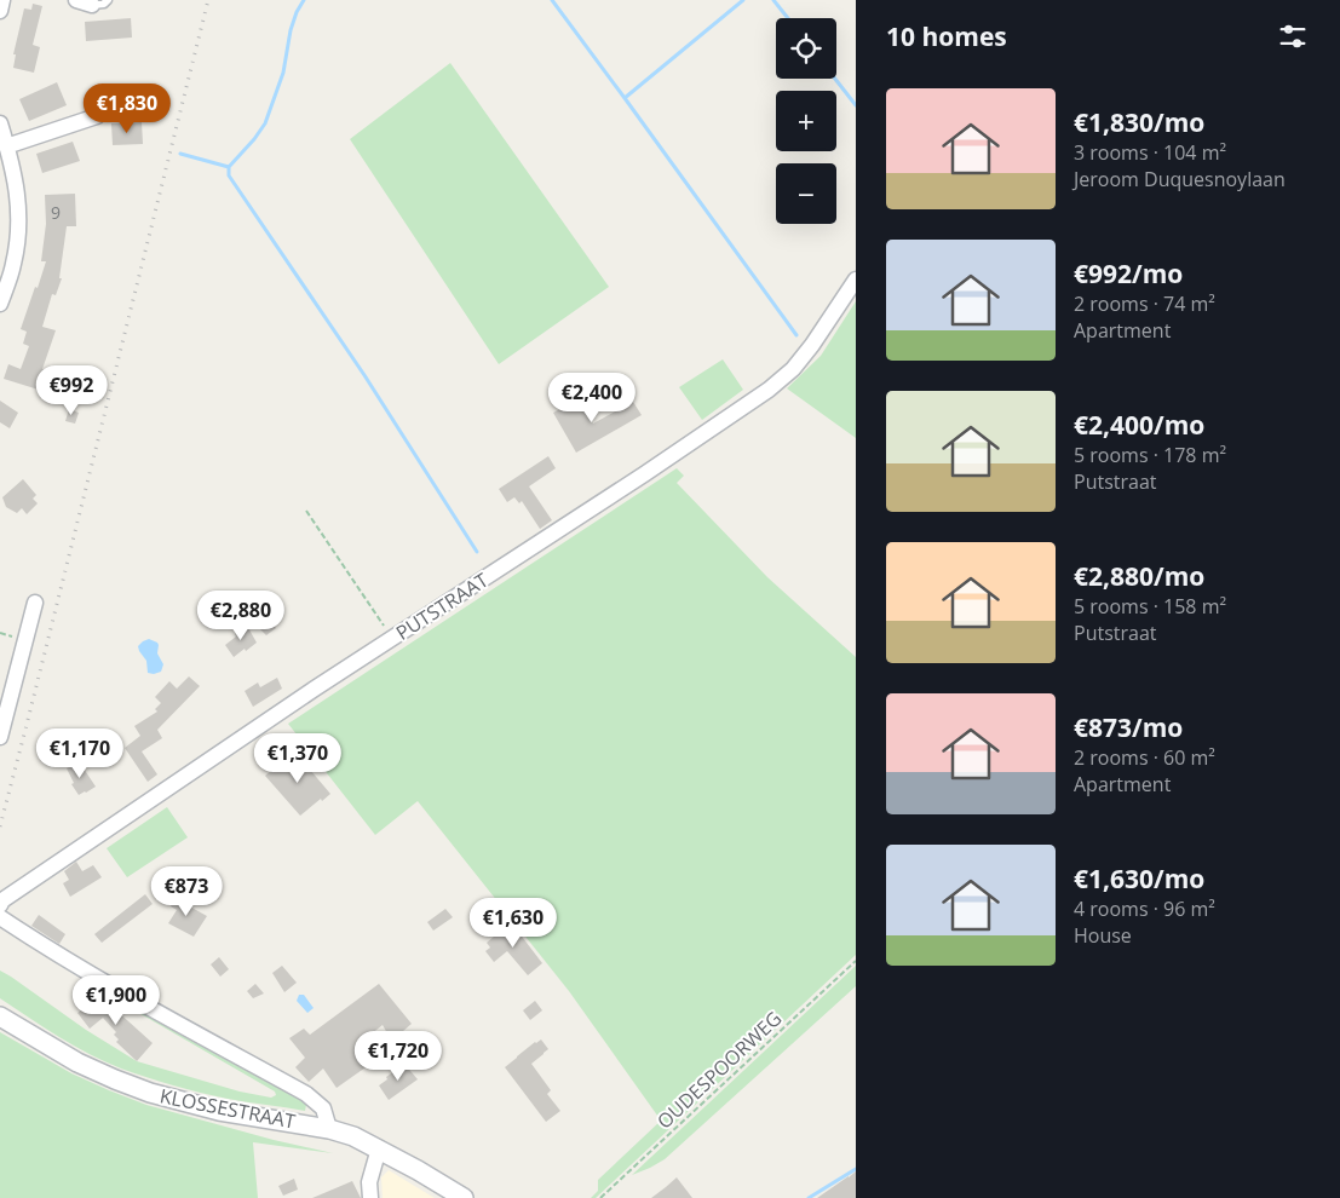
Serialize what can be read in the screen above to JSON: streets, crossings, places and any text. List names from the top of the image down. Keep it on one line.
{"streets":{"street":["PUTSTRAAT","KLOSSESTRAAT"],"path":["OUDESPOORWEG"]},"house_numbers":["9"],"page":{"heading":"10 homes","map_buttons":["+","−"],"list":[{"name":"€1,830/mo","note":"3 rooms · 104 m² · Jeroom Duquesnoylaan"},{"name":"€992/mo","note":"2 rooms · 74 m² · Apartment"},{"name":"€2,400/mo","note":"5 rooms · 178 m² · Putstraat"},{"name":"€2,880/mo","note":"5 rooms · 158 m² · Putstraat"},{"name":"€873/mo","note":"2 rooms · 60 m² · Apartment"},{"name":"€1,630/mo","note":"4 rooms · 96 m² · House"}],"price":["€1,830","€992","€2,400","€2,880","€1,170","€1,370","€873","€1,630","€1,900","€1,720"]}}
